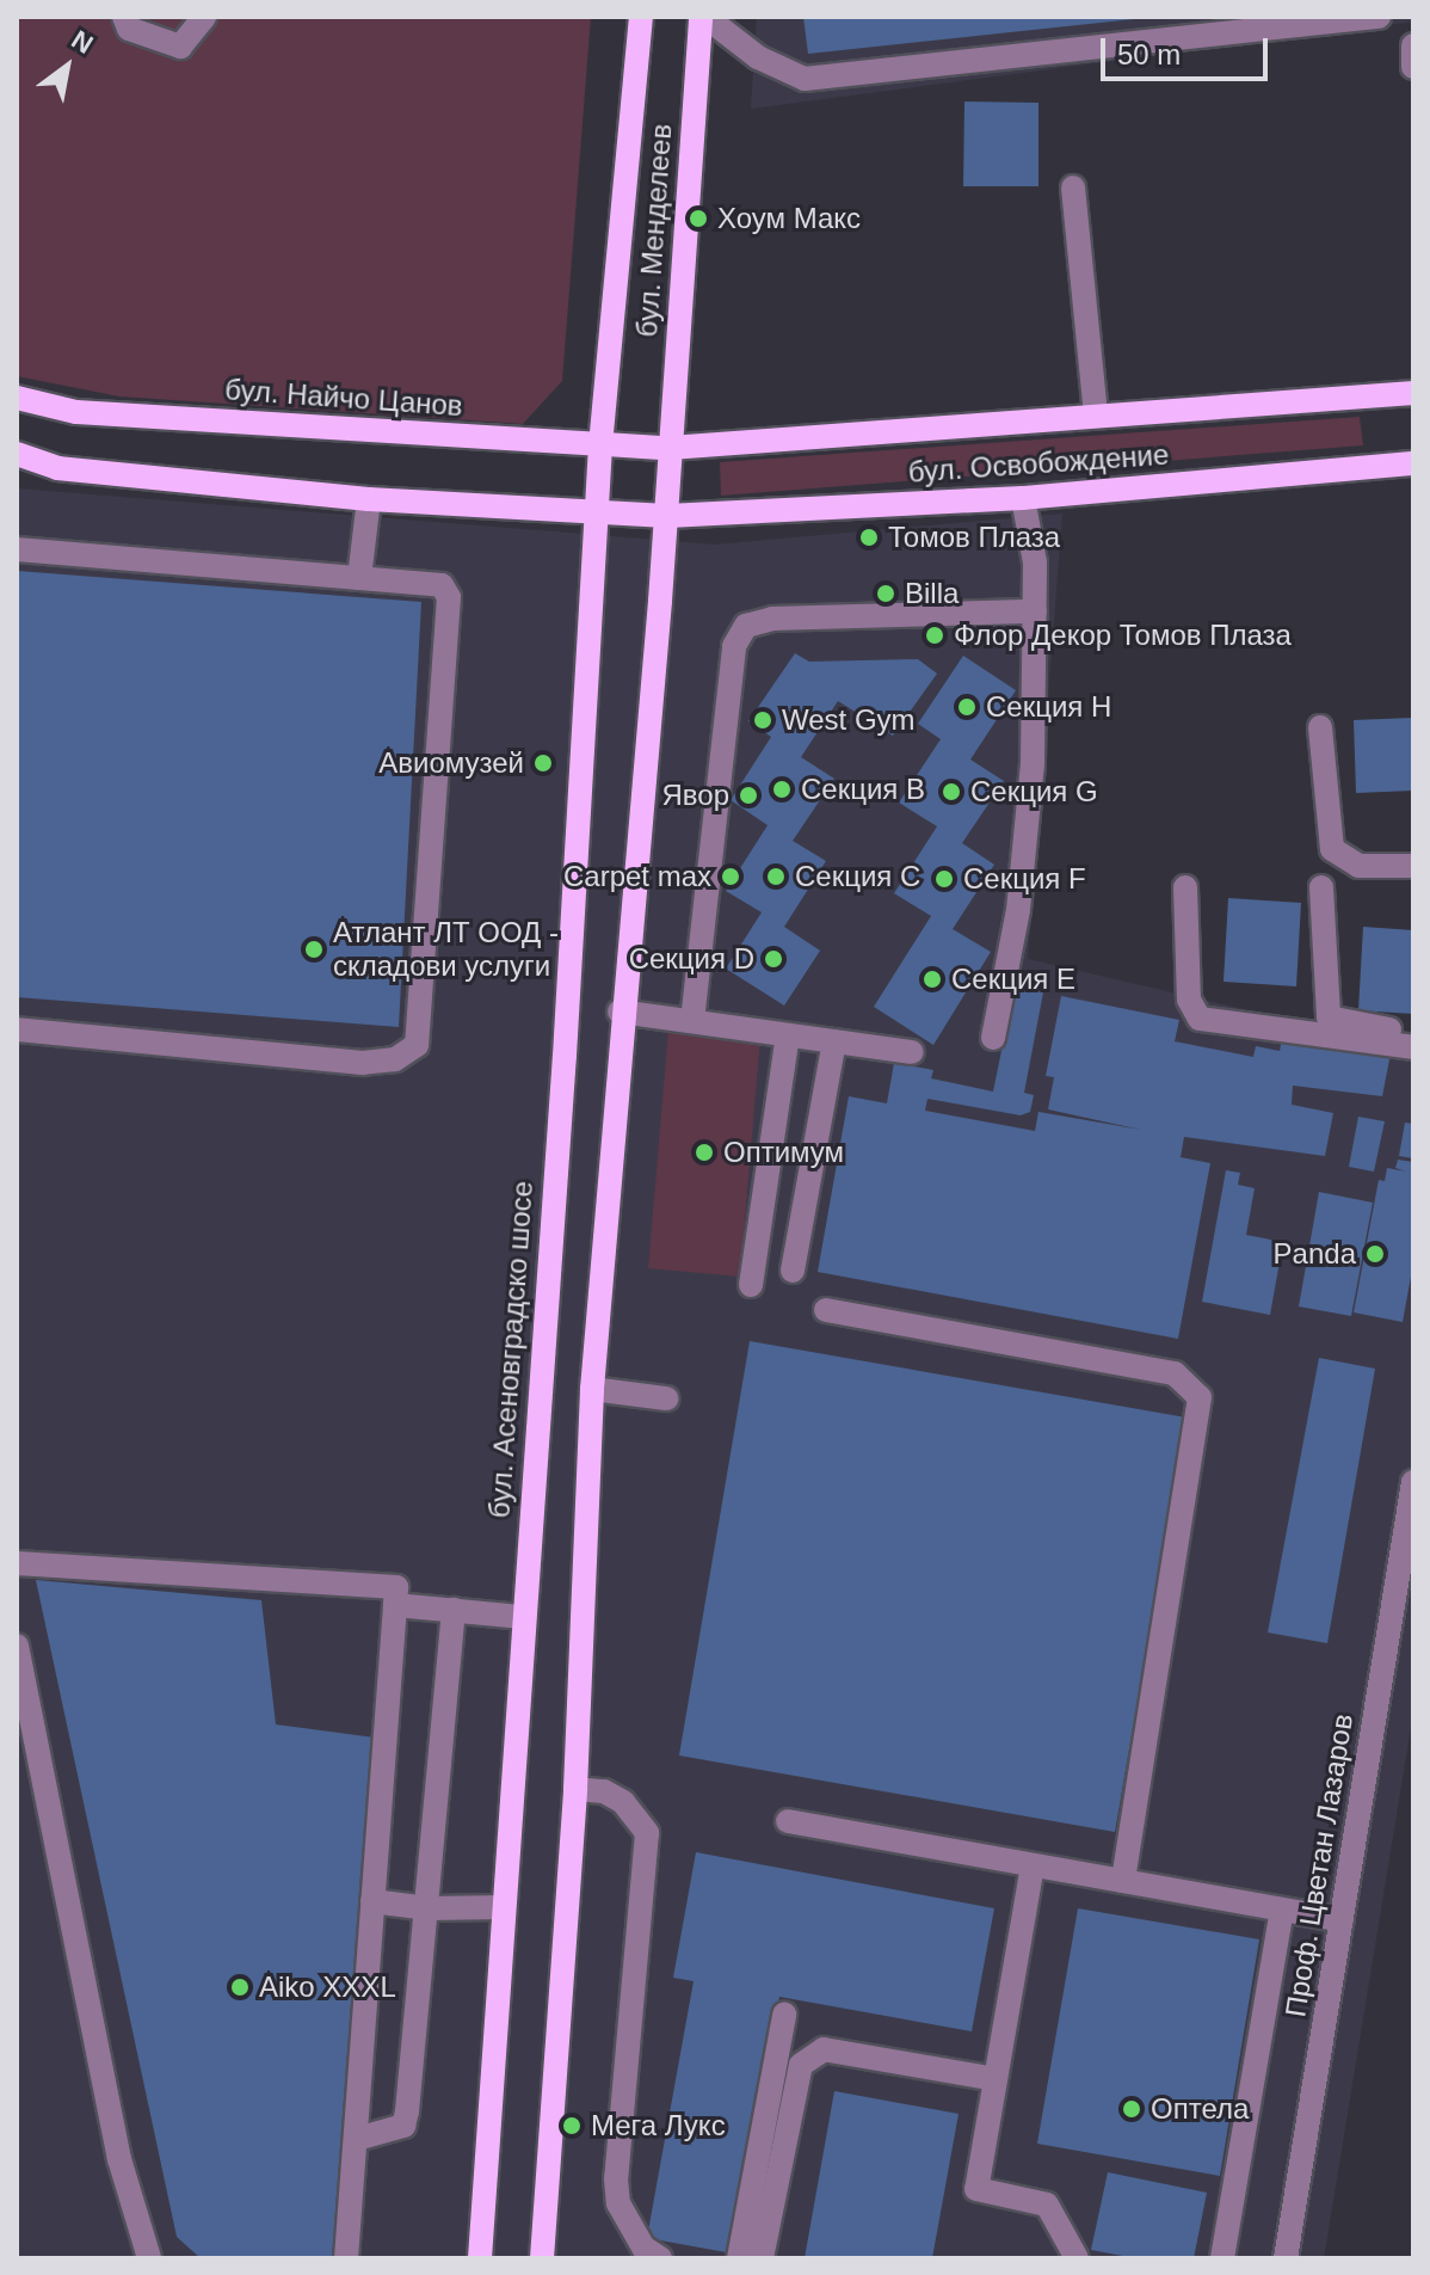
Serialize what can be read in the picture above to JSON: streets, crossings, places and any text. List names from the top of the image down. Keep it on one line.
{"streets":{"main road":["бул. Менделеев","бул. Найчо Цанов","бул. Освобождение","бул. Асеновградско шосе"],"street":["Проф. Цветан Лазаров"]},"crossings":[["бул. Менделеев","бул. Найчо Цанов"],["бул. Менделеев","бул. Освобождение"],["бул. Менделеев","бул. Асеновградско шосе"],["бул. Найчо Цанов","бул. Освобождение"],["бул. Найчо Цанов","бул. Асеновградско шосе"]],"places":["Хоум Макс","Томов Плаза","Billa","Флор Декор Томов Плаза","Секция H","West Gym","Авиомузей","Секция B","Секция G","Явор","Carpet max","Секция C","Секция F","Атлант ЛТ ООД - складови услуги","Секция D","Секция E","Оптимум","Panda","Aiko XXXL","Оптела","Мега Лукс"],"scale_bar":"50 m","north":"top right"}
